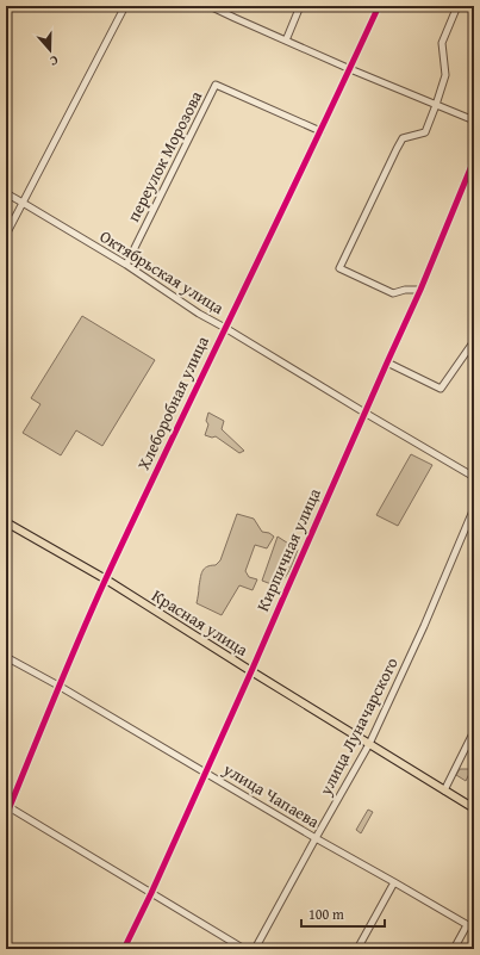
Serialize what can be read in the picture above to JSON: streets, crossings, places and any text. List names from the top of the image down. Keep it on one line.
{"streets":{"main road":["Красная улица"],"street":["переулок Морозова","Октябрьская улица","Хлеборобная улица","Кирпичная улица","улица Луначарского","улица Чапаева"]},"crossings":[["переулок Морозова","Октябрьская улица"],["переулок Морозова","Хлеборобная улица"],["Октябрьская улица","Хлеборобная улица"],["Октябрьская улица","Кирпичная улица"],["Хлеборобная улица","Красная улица"],["Хлеборобная улица","улица Чапаева"],["Кирпичная улица","Красная улица"],["Кирпичная улица","улица Чапаева"],["Красная улица","улица Луначарского"],["улица Луначарского","улица Чапаева"]],"scale_bar":"100 m","north":"bottom"}
